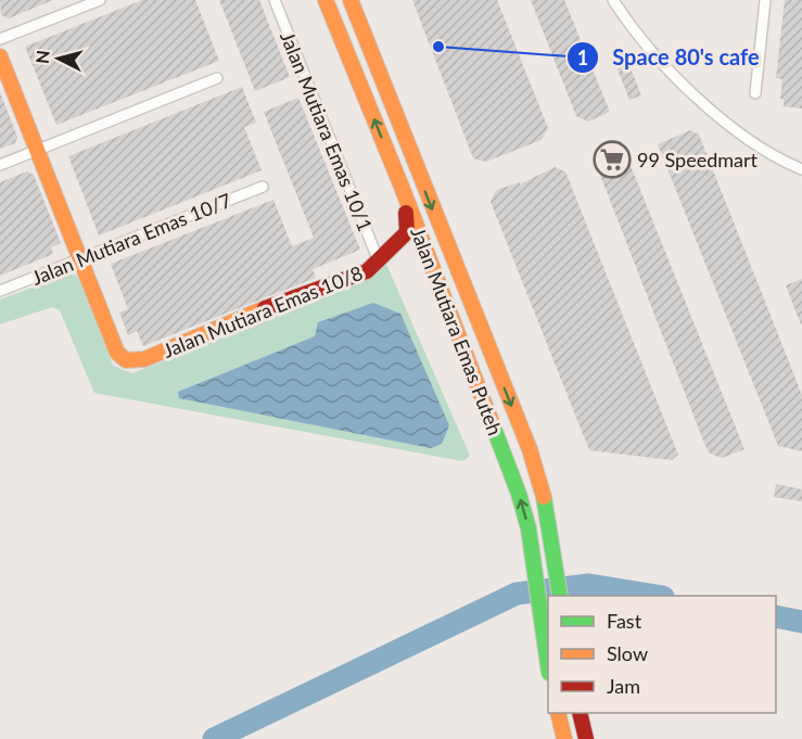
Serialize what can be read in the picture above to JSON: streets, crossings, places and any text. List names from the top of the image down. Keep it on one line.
{"streets":{"street":["Jalan Mutiara Emas 10/1","Jalan Mutiara Emas 10/7","Jalan Mutiara Emas 10/8","Jalan Mutiara Emas Puteh"]},"crossings":[["Jalan Mutiara Emas 10/1","Jalan Mutiara Emas 10/8"],["Jalan Mutiara Emas 10/7","Jalan Mutiara Emas 10/8"],["Jalan Mutiara Emas 10/8","Jalan Mutiara Emas Puteh"]],"places":{"other":["Space 80's cafe"],"supermarket":["99 Speedmart"]},"legend":["Fast","Slow","Jam"],"north":"left"}
